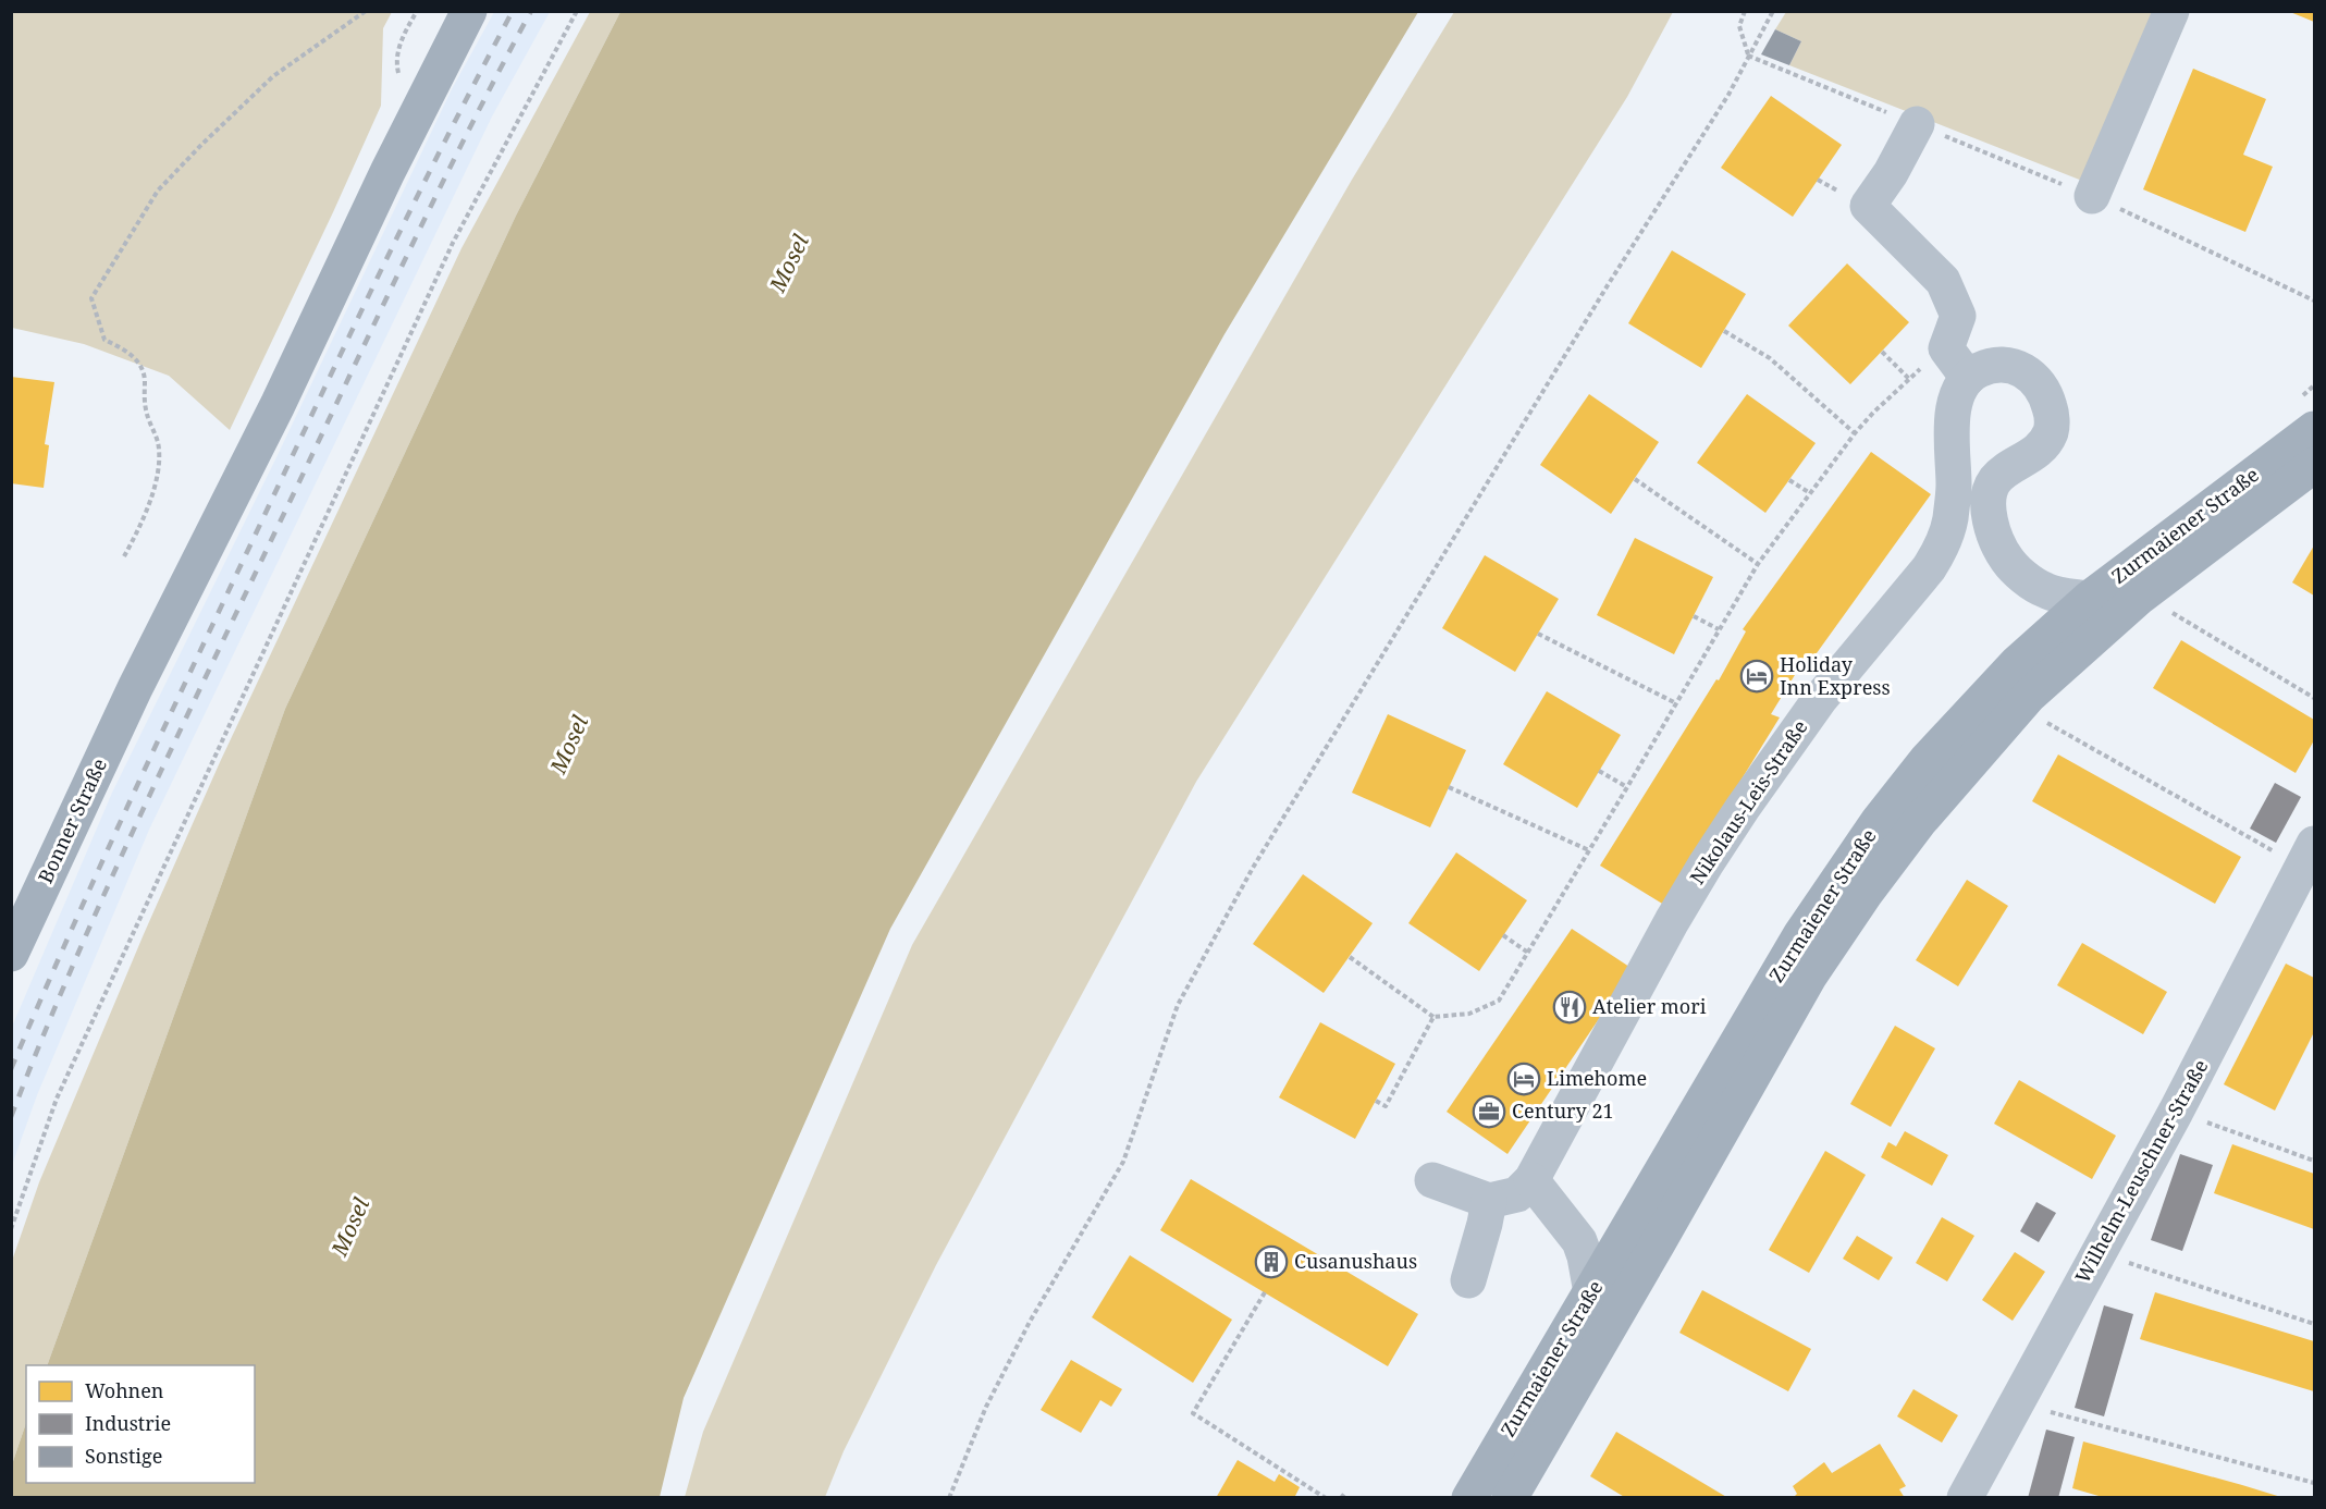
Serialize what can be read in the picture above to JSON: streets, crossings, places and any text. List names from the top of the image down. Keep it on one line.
{"streets":{"main road":["Zurmaiener Straße","Bonner Straße"],"street":["Nikolaus-Leis-Straße","Wilhelm-Leuschner-Straße"]},"water":["Mosel"],"places":{"hotel":["Holiday Inn Express","Limehome"],"restaurant":["Atelier mori"],"office":["Century 21"],"building":["Cusanushaus"]},"legend":["Wohnen","Industrie","Sonstige"]}
